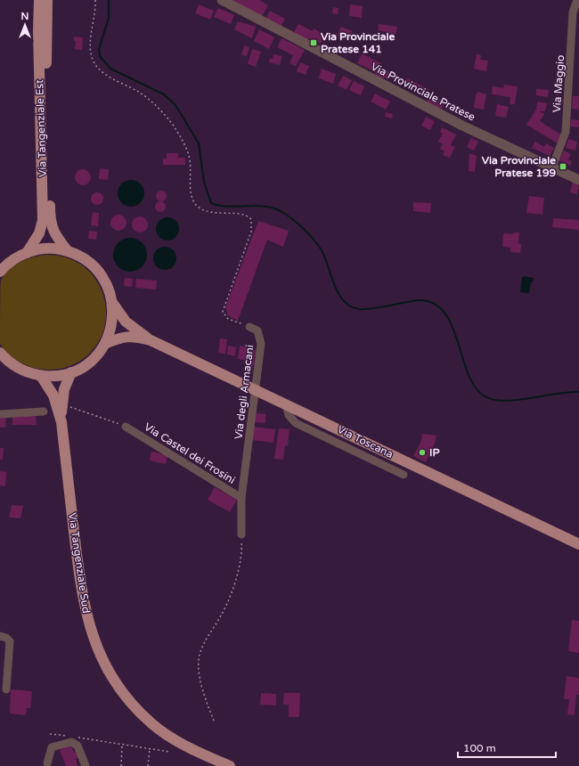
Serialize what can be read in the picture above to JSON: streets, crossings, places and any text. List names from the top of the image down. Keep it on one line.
{"streets":{"main road":["Via Tangenziale Est","Via Toscana","Via Tangenziale Sud"],"street":["Via Maggio","Via Provinciale Pratese","Via degli Armacani","Via Castel dei Frosini"]},"crossings":[["Via Maggio","Via Provinciale Pratese"],["Via degli Armacani","Via Toscana"],["Via degli Armacani","Via Castel dei Frosini"]],"places":{"transit":["Via Provinciale Pratese 141","Via Provinciale Pratese 199"],"other":["IP"]},"scale_bar":"100 m","north":"top"}
